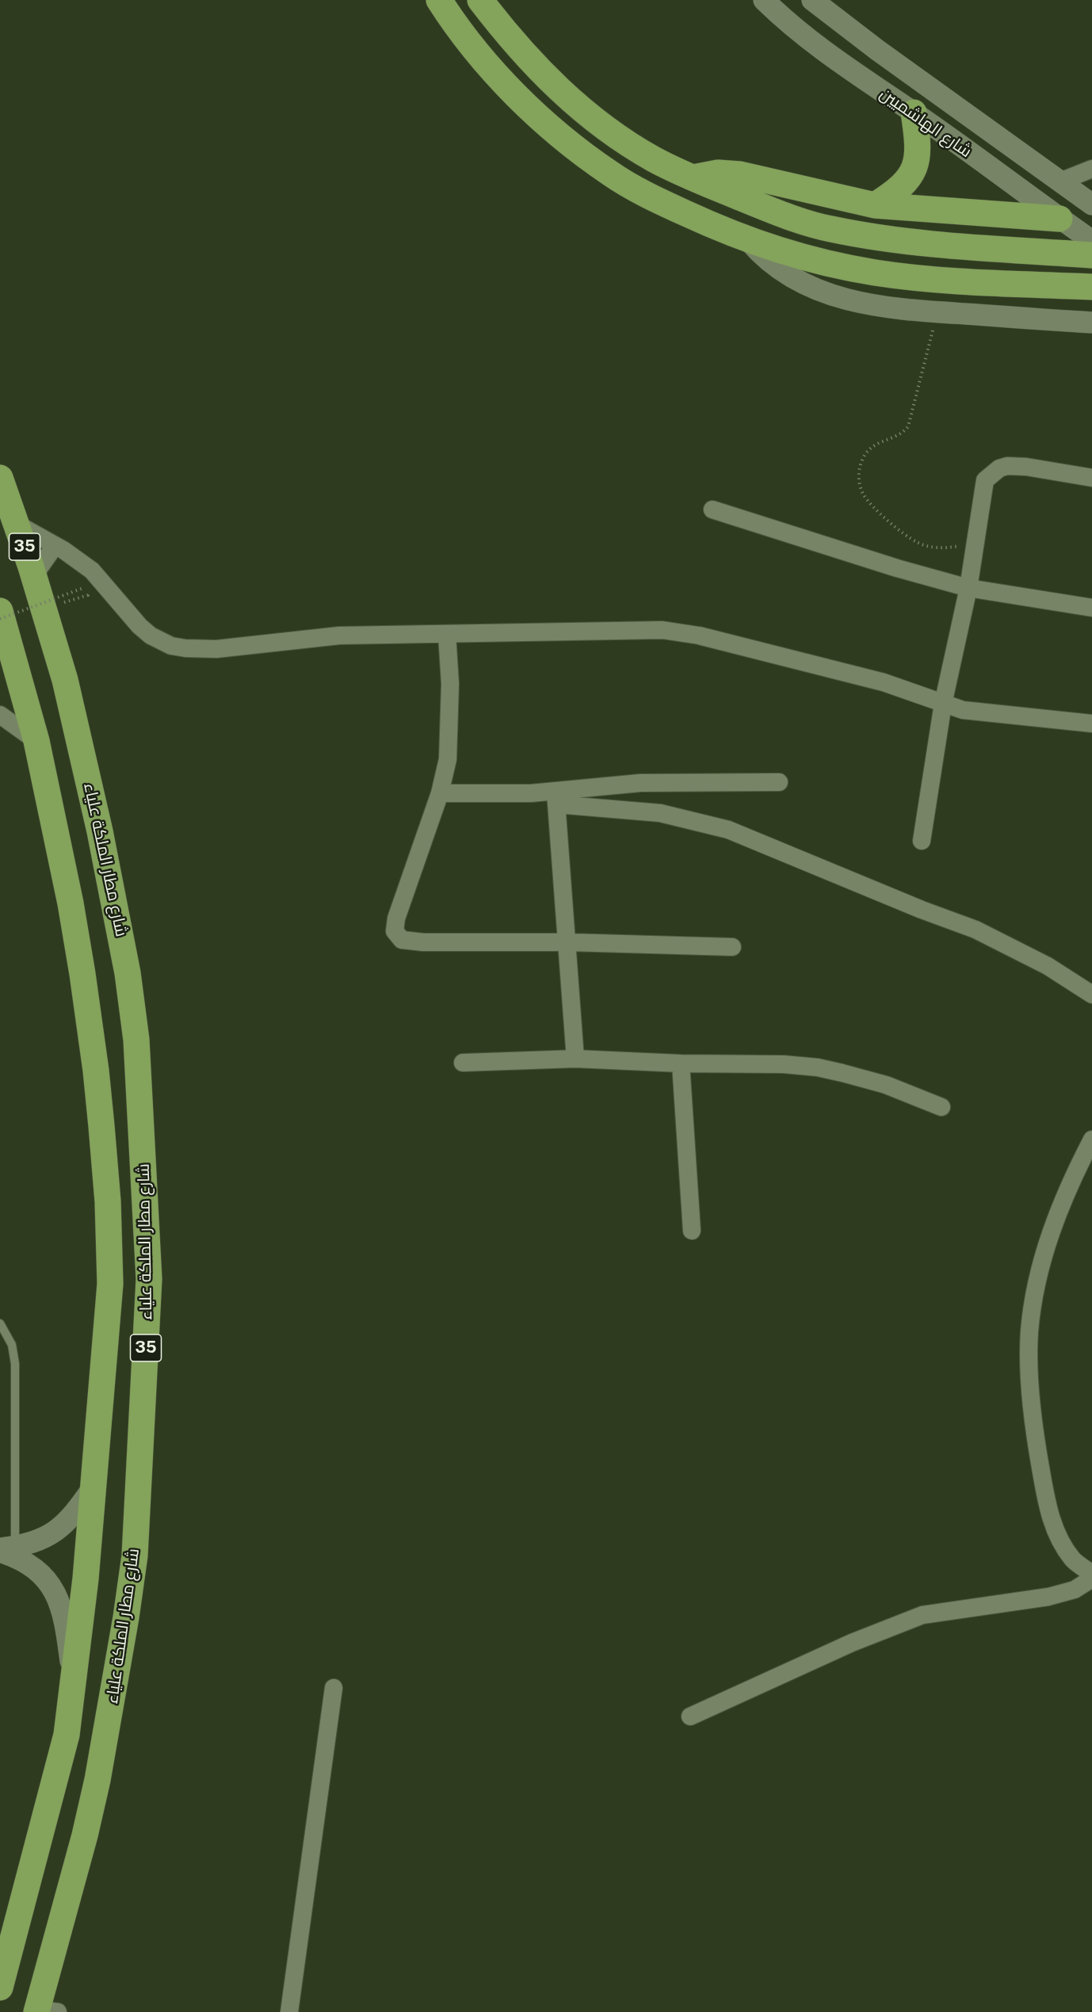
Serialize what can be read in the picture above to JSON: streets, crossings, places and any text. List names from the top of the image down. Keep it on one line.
{"streets":{"highway":["35","شارع مطار الملكة علياء"],"street":["شارع الهاشميين"]}}
